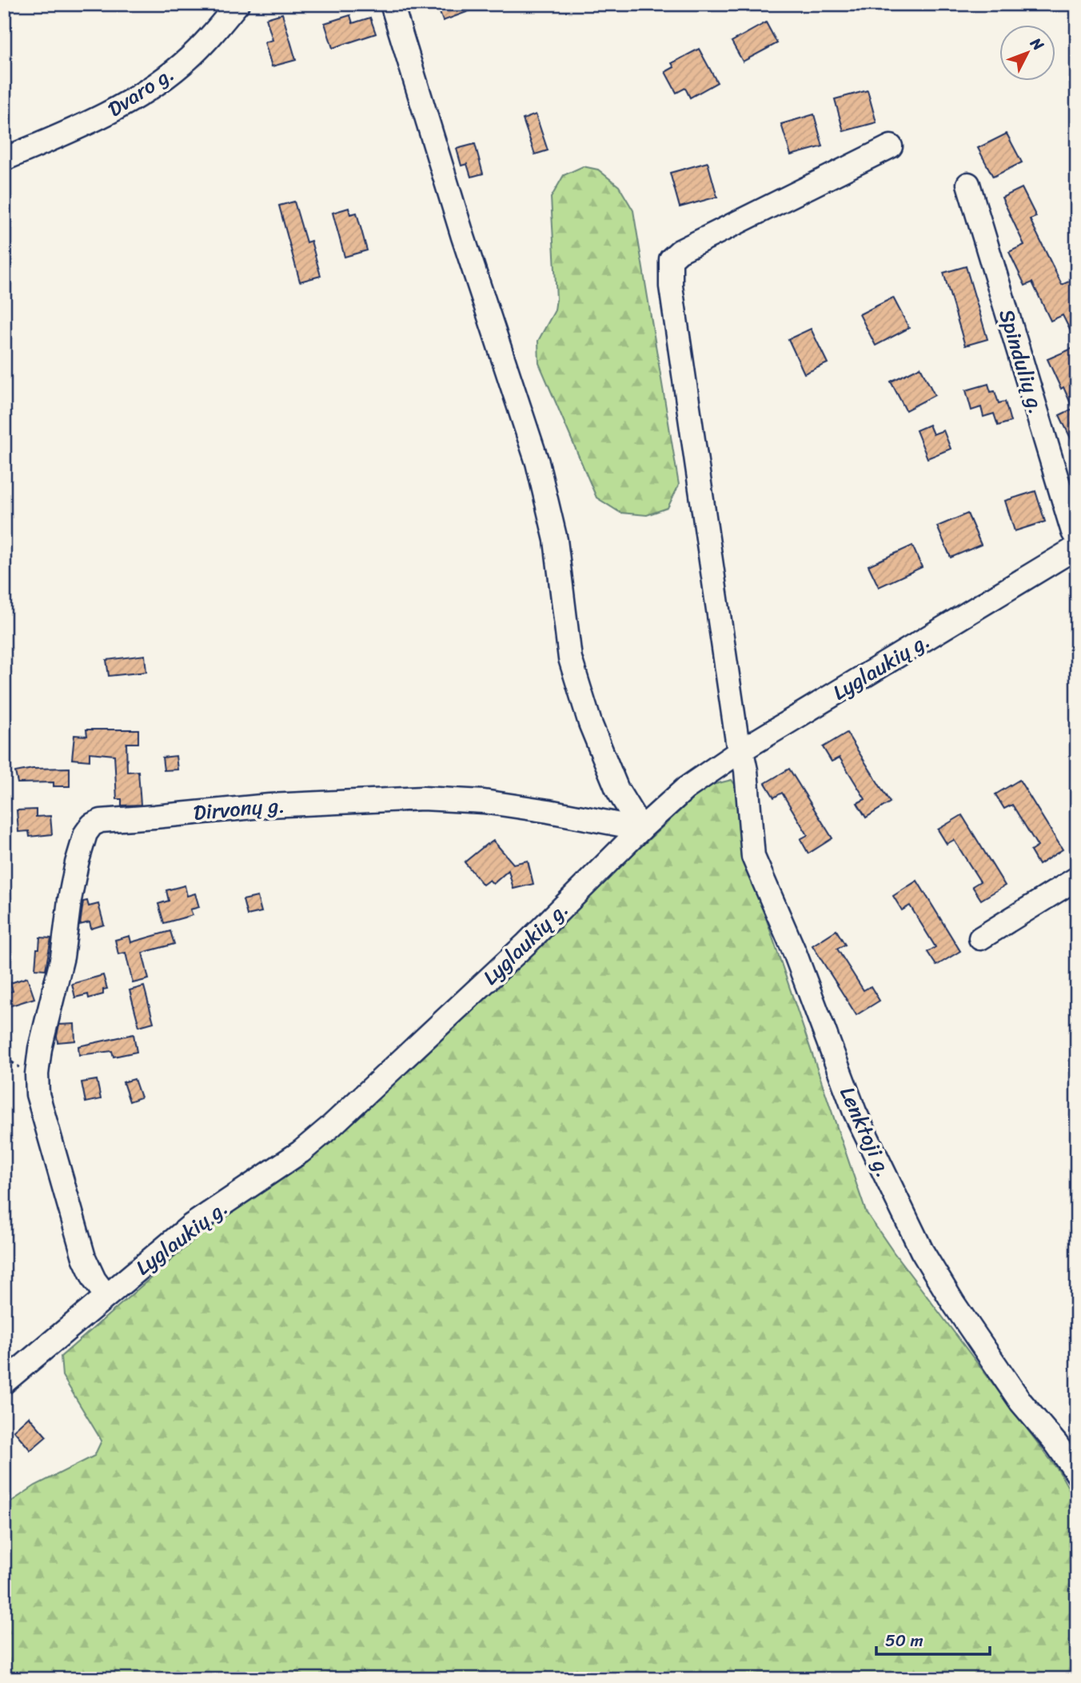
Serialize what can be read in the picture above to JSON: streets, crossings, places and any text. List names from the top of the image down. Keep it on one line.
{"streets":{"street":["Dvaro g.","Spindulių g.","Lyglaukių g.","Dirvonų g.","Lenktoji g."]},"crossings":[["Lyglaukių g.","Dirvonų g."],["Lyglaukių g.","Lenktoji g."]],"scale_bar":"50 m","north":"top right"}
